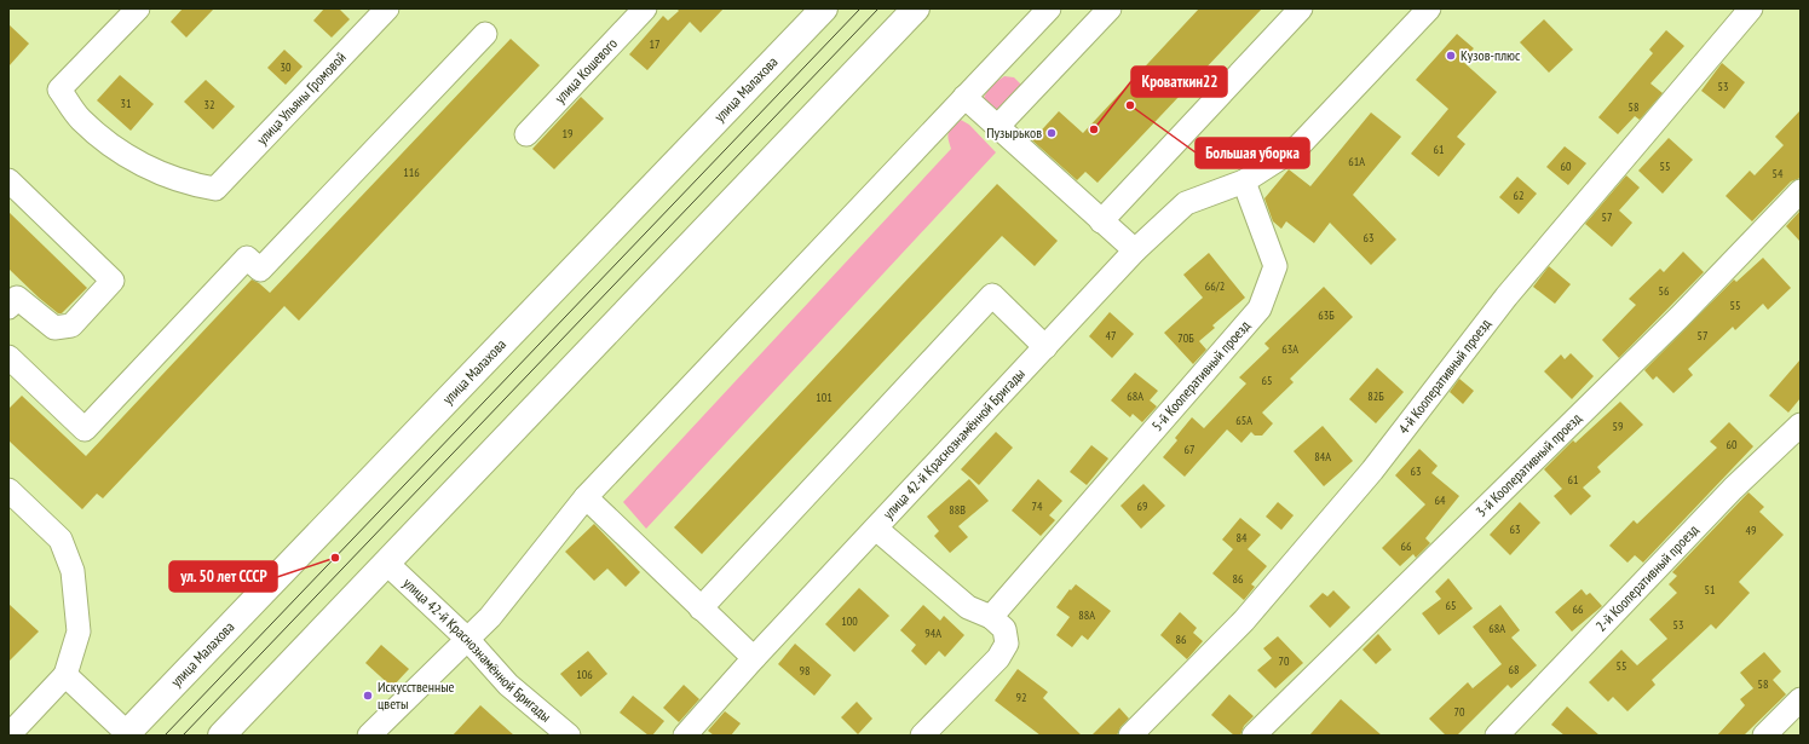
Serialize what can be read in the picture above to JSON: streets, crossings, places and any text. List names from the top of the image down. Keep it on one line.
{"streets":{"main road":["улица Малахова"],"street":["улица Кошевого","улица Ульяны Громовой","5-й Кооперативный проезд","4-й Кооперативный проезд","улица 42-й Краснознамённой Бригады","3-й Кооперативный проезд","2-й Кооперативный проезд"]},"crossings":[["5-й Кооперативный проезд","улица 42-й Краснознамённой Бригады"]],"places":["Кузов-плюс","Большая уборка","Кроваткин22","Пузырьков","ул. 50 лет СССР","Искусственные цветы"],"house_numbers":["17","30","53","31","32","58","19","61","61А","60","55","116","54","62","57","63","66/2","56","55","63Б","47","57","70Б","63А","65","68А","82Б","101","65А","59","60","67","84А","63","61","64","74","69","88В","63","49","84","66","86","51","65","66","88А","100","53","68А","94А","86","70","55","68","98","106","58","92","70"]}
